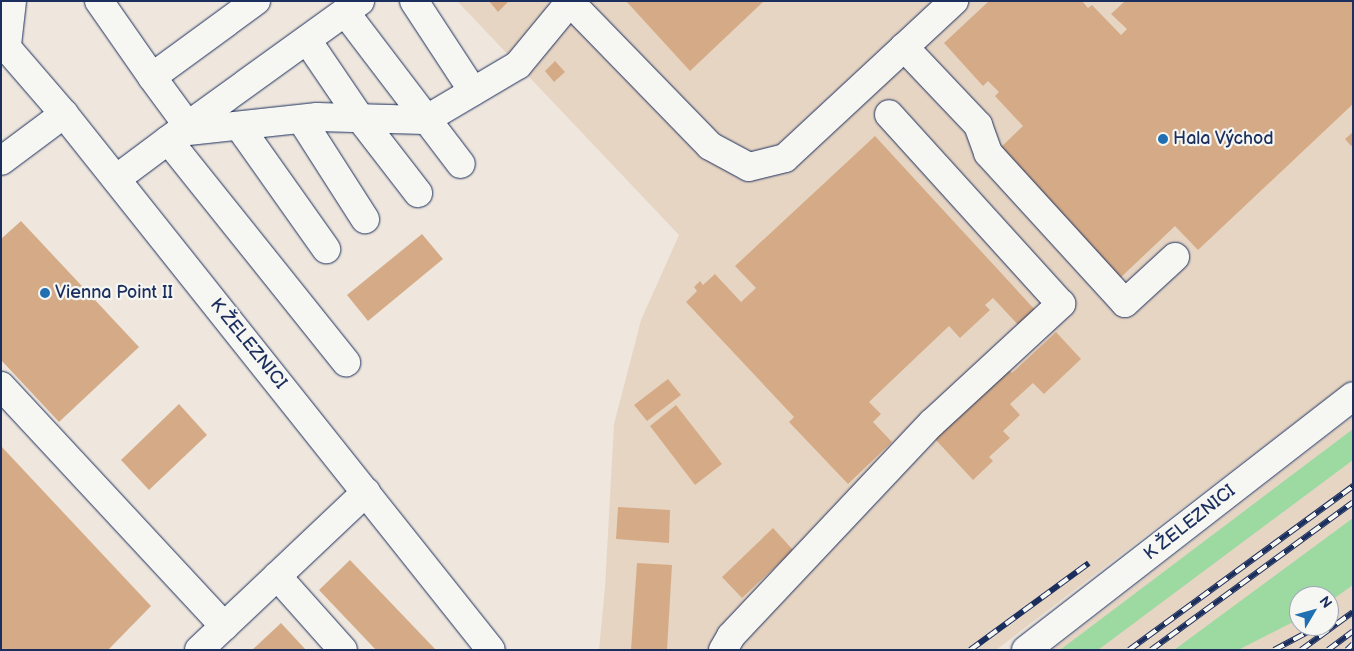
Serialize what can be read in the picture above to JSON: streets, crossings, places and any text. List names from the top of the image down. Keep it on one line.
{"streets":{"street":["K ŽELEZNICI"]},"places":["Hala Východ","Vienna Point II"],"north":"top right"}
